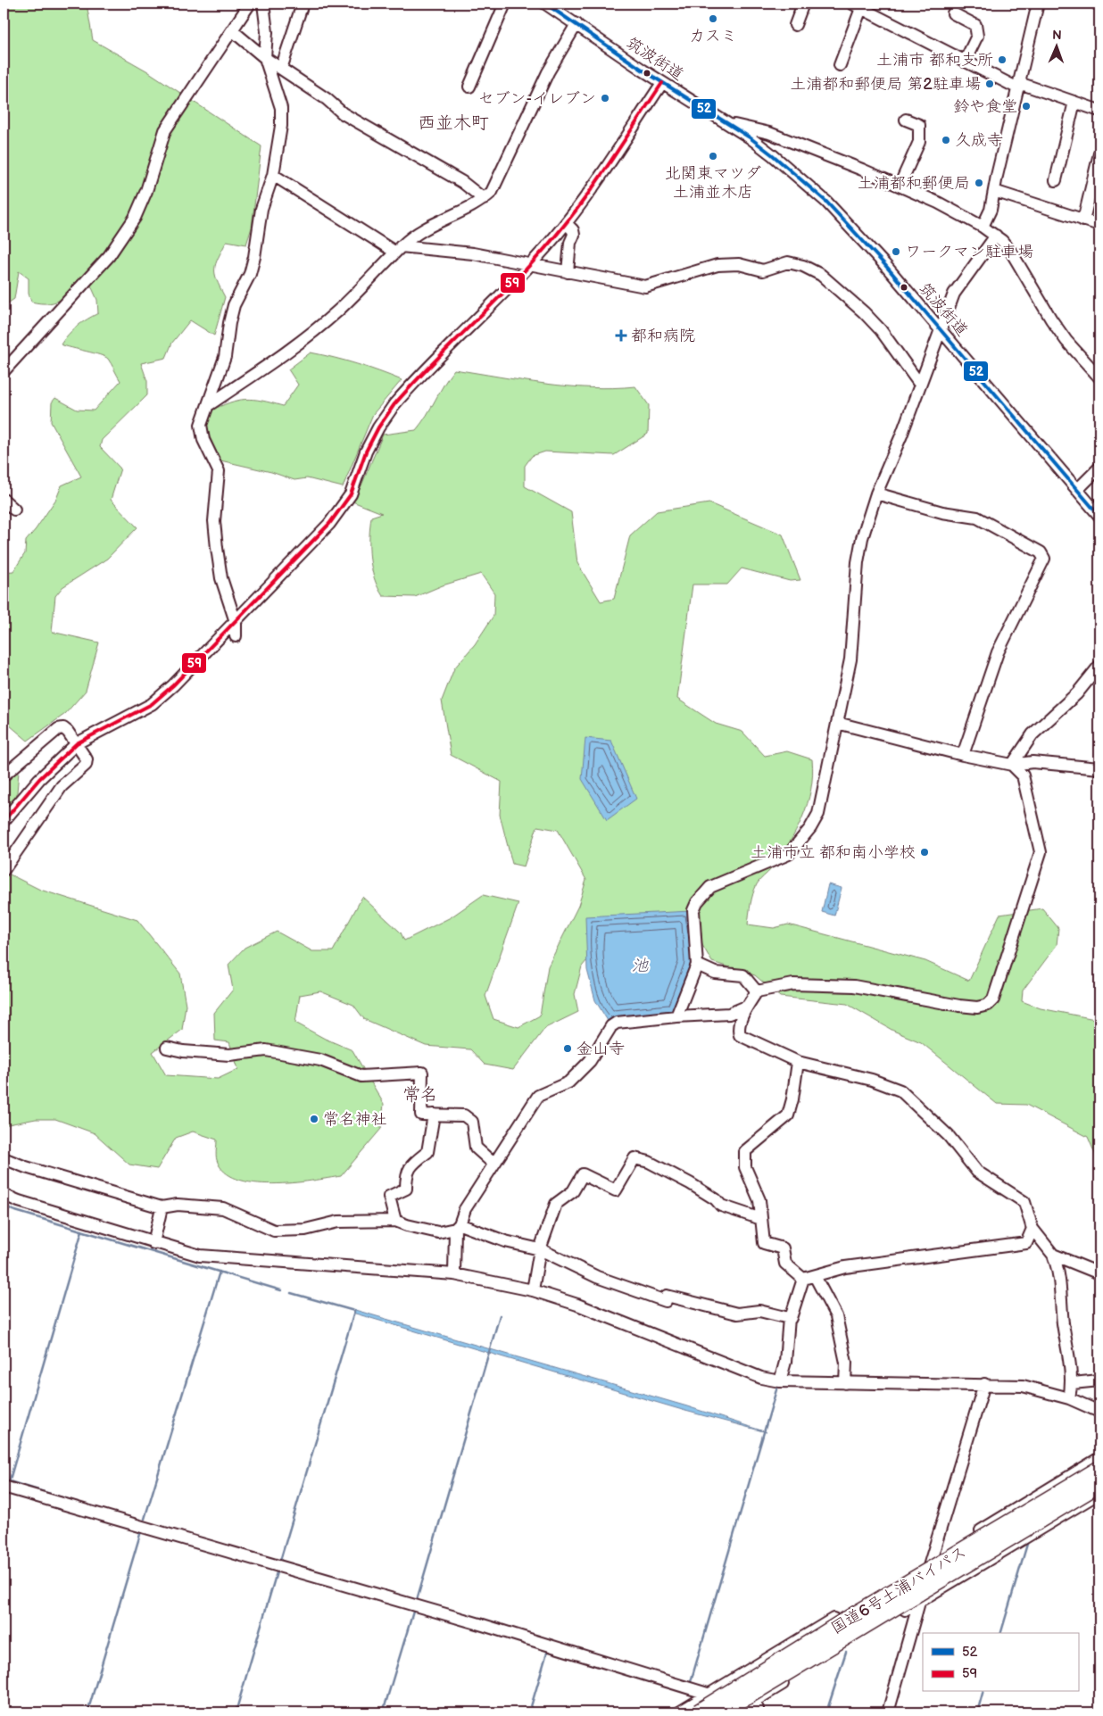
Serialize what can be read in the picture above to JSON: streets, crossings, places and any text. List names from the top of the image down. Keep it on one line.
{"streets":{"highway":["国道6号土浦バイパス"],"street":["筑波街道"]},"districts":["西並木町","常名"],"water":["池"],"places":{"other":["カスミ","土浦市 都和支所","土浦都和郵便局 第2駐車場","セブン-イレブン","鈴や食堂","久成寺","北関東マツダ 土浦並木店","土浦都和郵便局","ワークマン駐車場","土浦市立 都和南小学校","金山寺","常名神社"],"health":["都和病院"]},"lines":["transit line 52","transit line 59"],"legend":["52","59"],"north":"top"}
